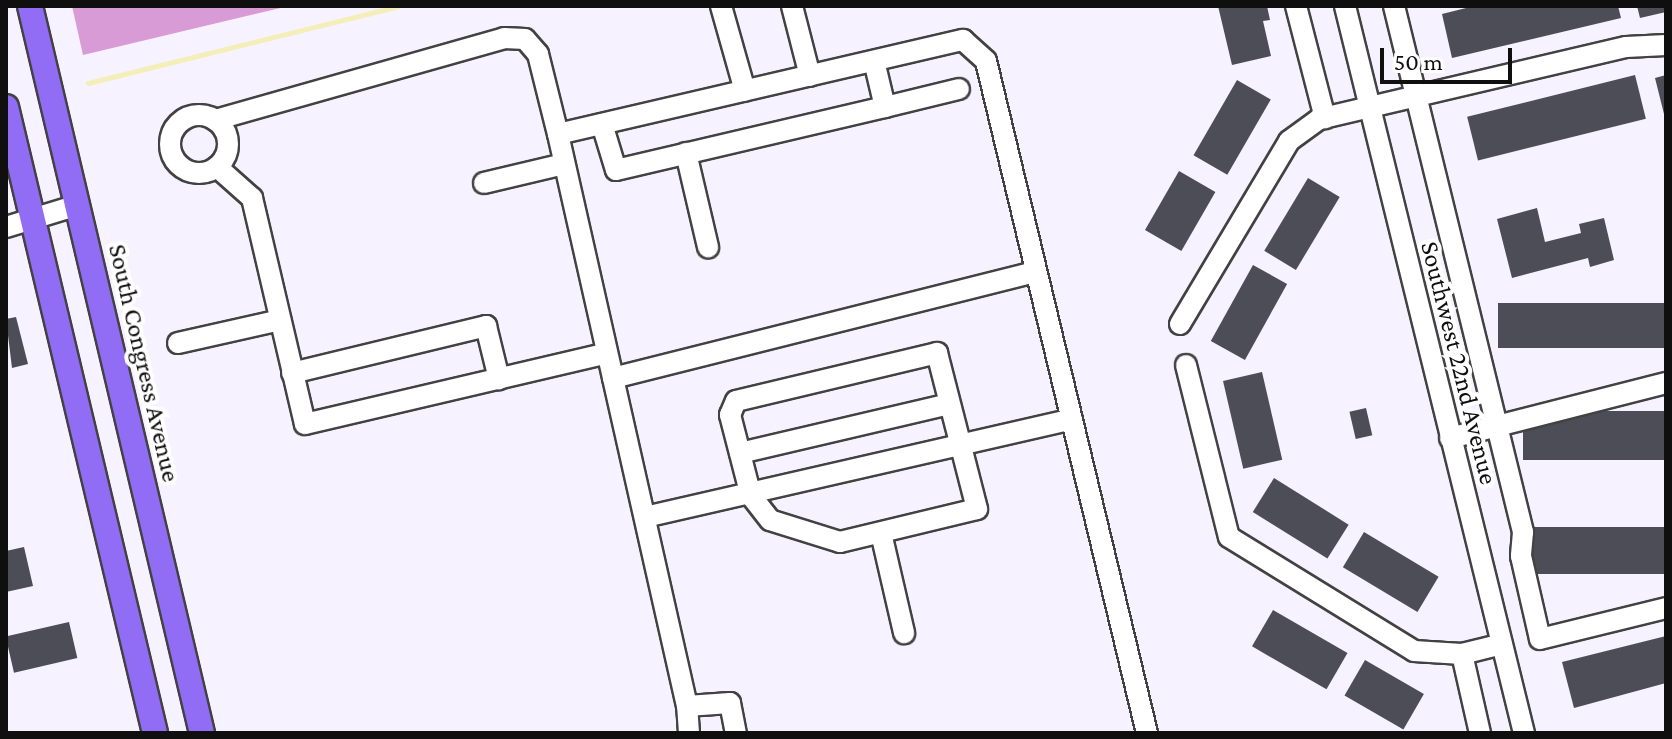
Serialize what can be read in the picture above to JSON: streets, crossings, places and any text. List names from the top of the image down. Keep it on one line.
{"streets":{"main road":["South Congress Avenue"],"street":["Southwest 22nd Avenue"]},"scale_bar":"50 m"}
